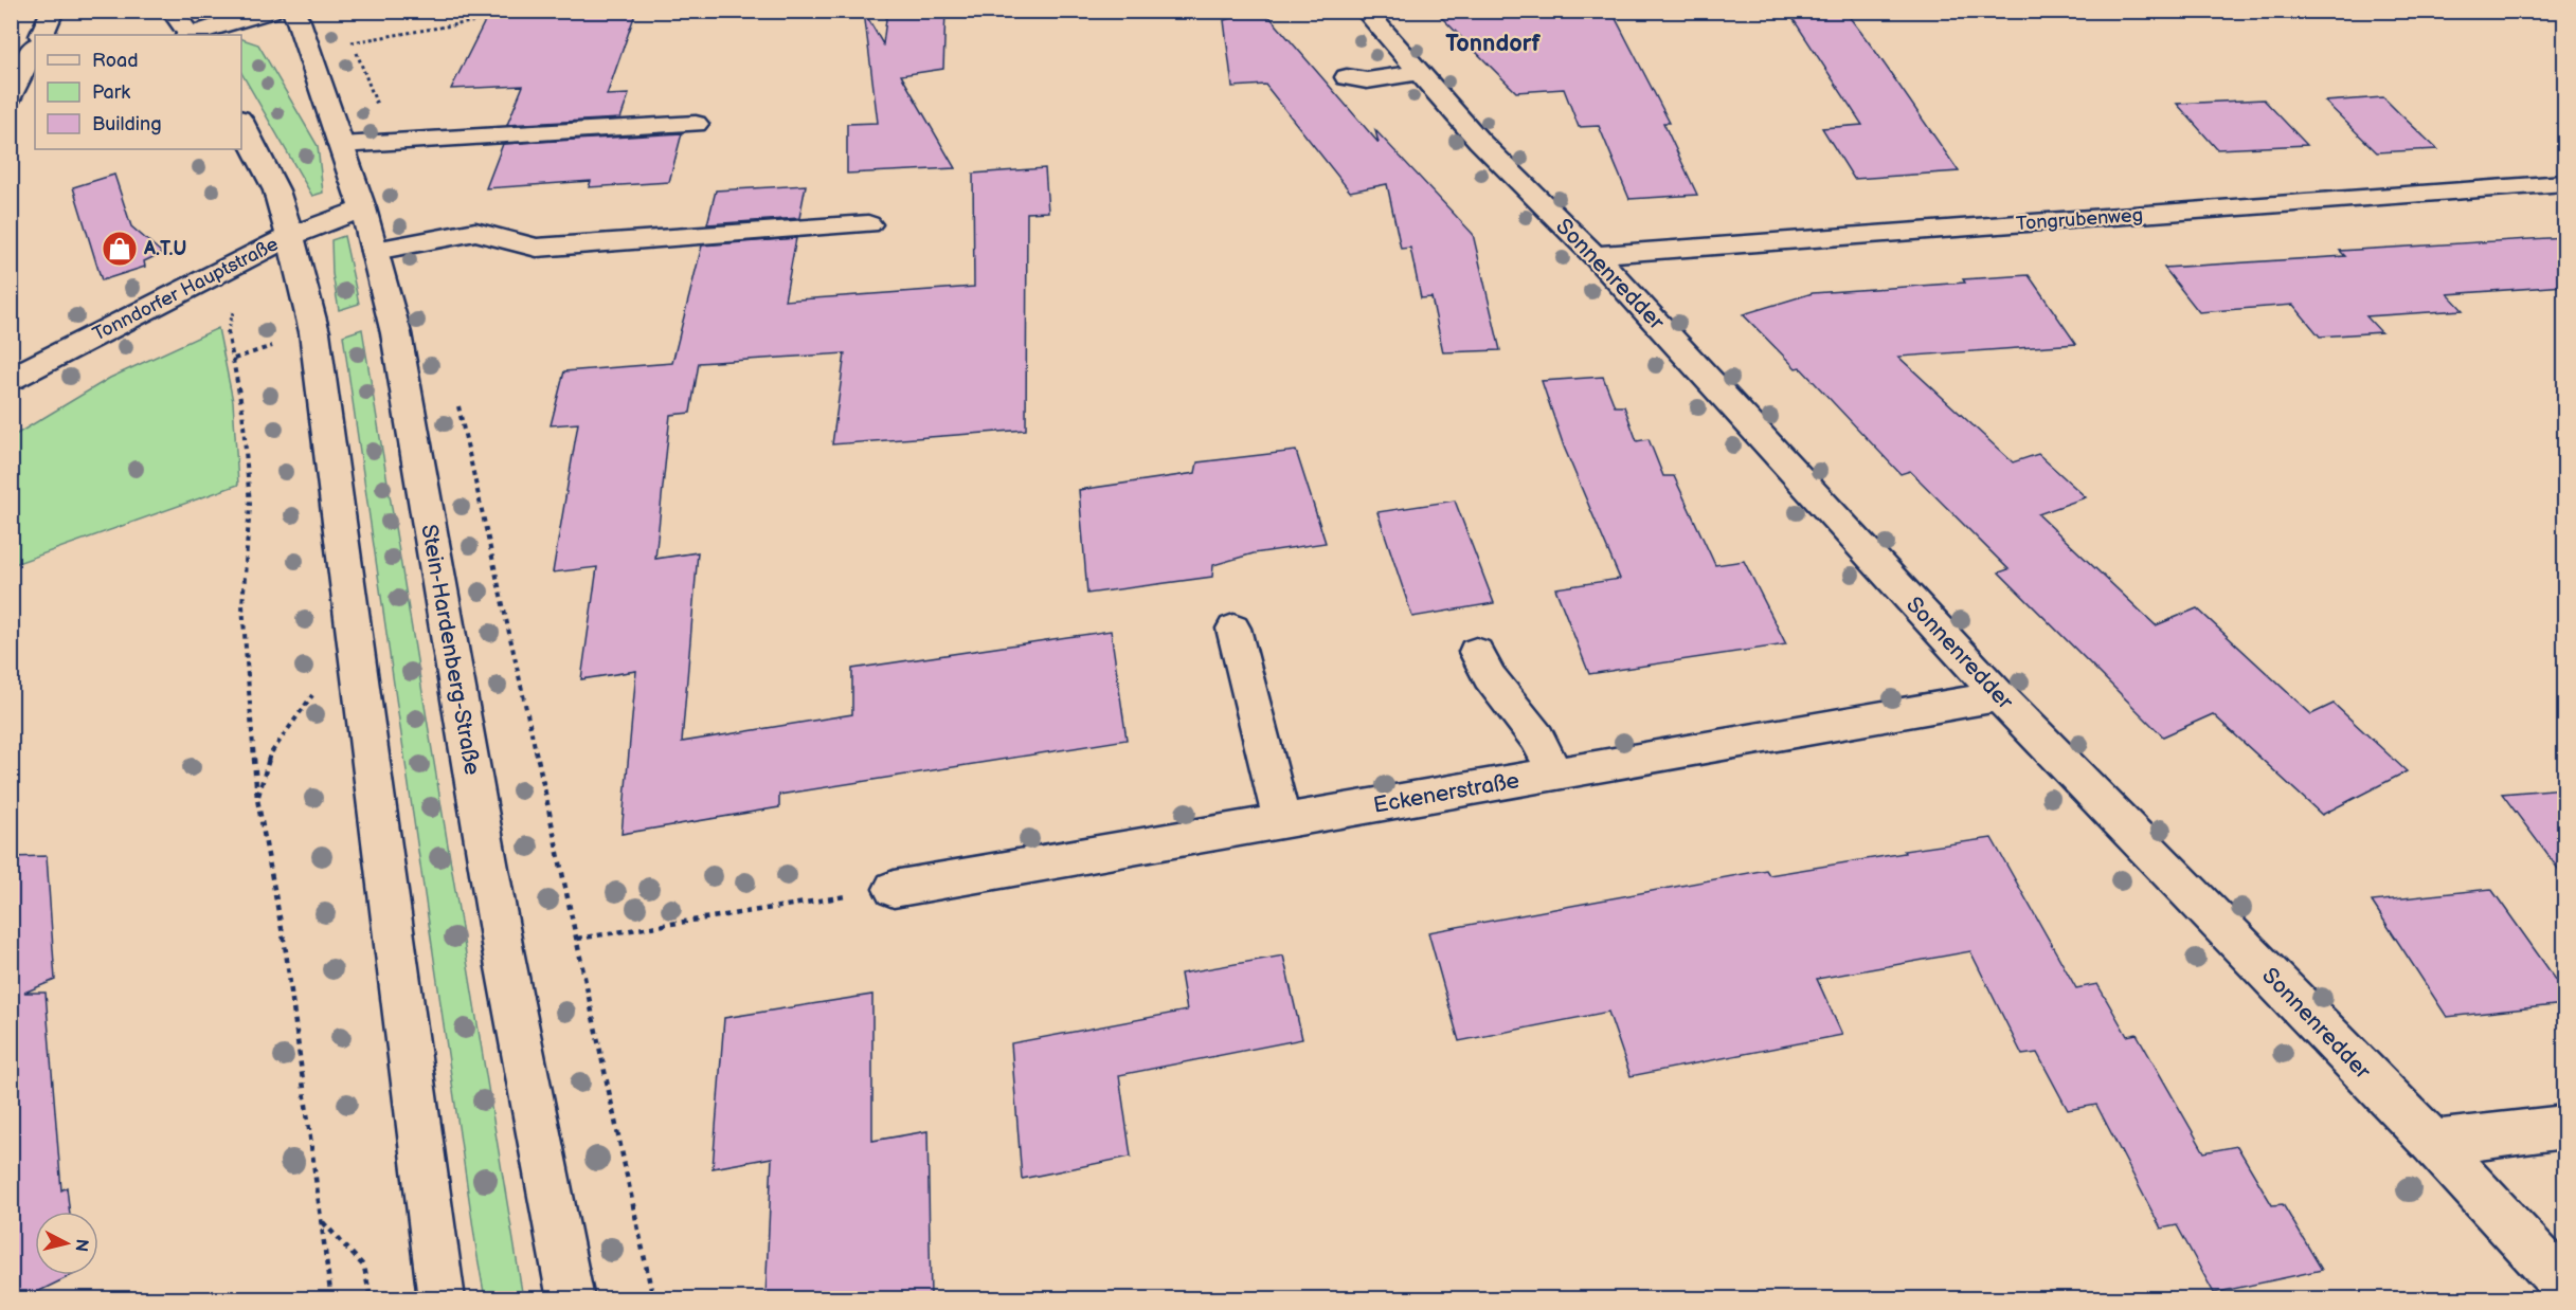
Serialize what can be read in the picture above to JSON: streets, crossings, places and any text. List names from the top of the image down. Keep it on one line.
{"streets":{"street":["Tongrubenweg","Sonnenredder","Tonndorfer Hauptstraße","Stein-Hardenberg-Straße","Eckenerstraße"]},"crossings":[["Tongrubenweg","Sonnenredder"],["Sonnenredder","Eckenerstraße"],["Tonndorfer Hauptstraße","Stein-Hardenberg-Straße"]],"districts":["Tonndorf"],"places":{"shop":["A.T.U"]},"legend":["Road","Park","Building"],"north":"right"}
